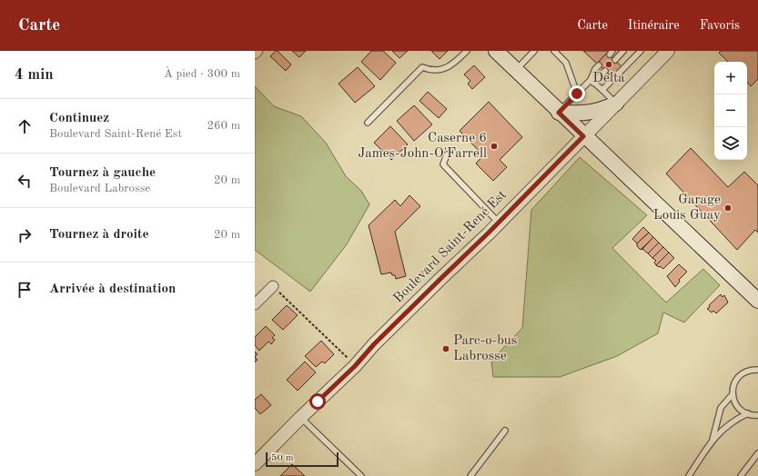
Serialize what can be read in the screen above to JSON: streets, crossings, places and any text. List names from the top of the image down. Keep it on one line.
{"streets":{"street":["Boulevard Saint-René Est"]},"places":["Delta","Caserne 6 James-John-O'Farrell","Garage Louis Guay","Parc-o-bus Labrosse"],"scale_bar":"50 m","page":{"header":"Carte","nav":["Carte","Itinéraire","Favoris"],"heading":["4 min","À pied · 300 m"],"map_buttons":["+","−"],"list":[["Continuez","Boulevard Saint-René Est","260 m"],["Tournez à gauche","Boulevard Labrosse","20 m"],["Tournez à droite","20 m"],"Arrivée à destination"],"scale":"50 m"}}
